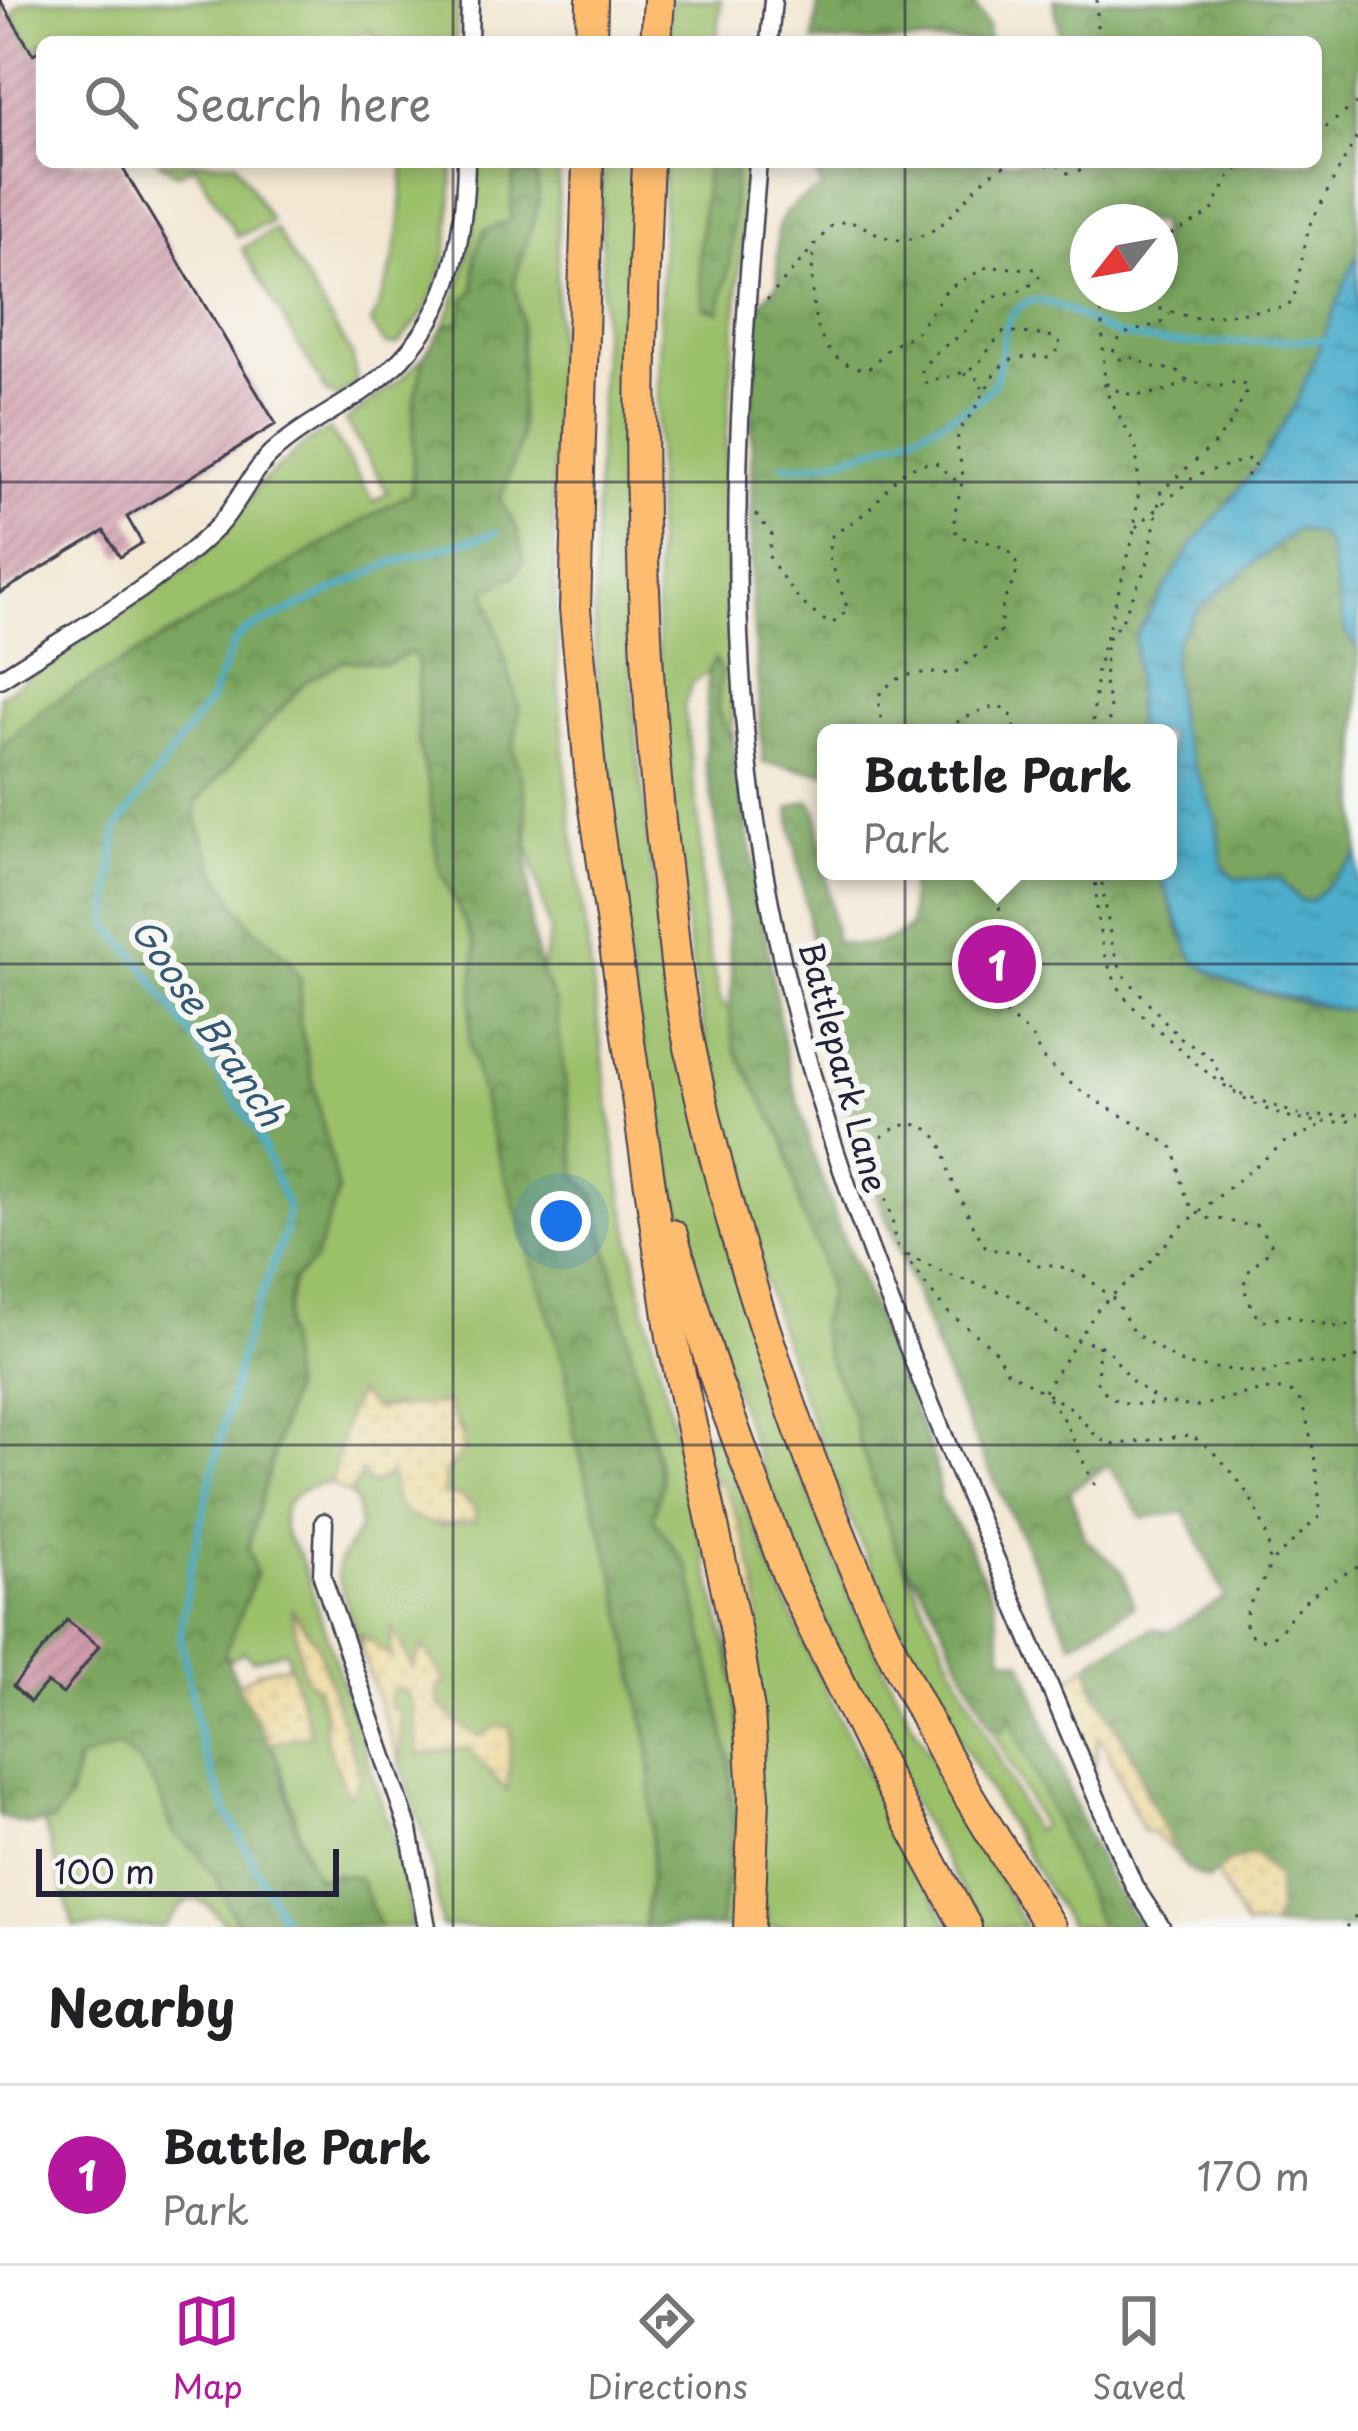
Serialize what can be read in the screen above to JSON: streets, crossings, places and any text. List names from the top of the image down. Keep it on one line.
{"streets":{"street":["Battlepark Lane"]},"water":["Goose Branch"],"scale_bar":"100 m","north":"bottom left","page":{"search":"Search here","popup":["Battle Park","Park"],"pins":"1","scale":"100 m","heading":"Nearby","list":[{"mark":"1","name":"Battle Park","note":"Park","value":"170 m"}],"nav":["Map","Directions","Saved"]}}
